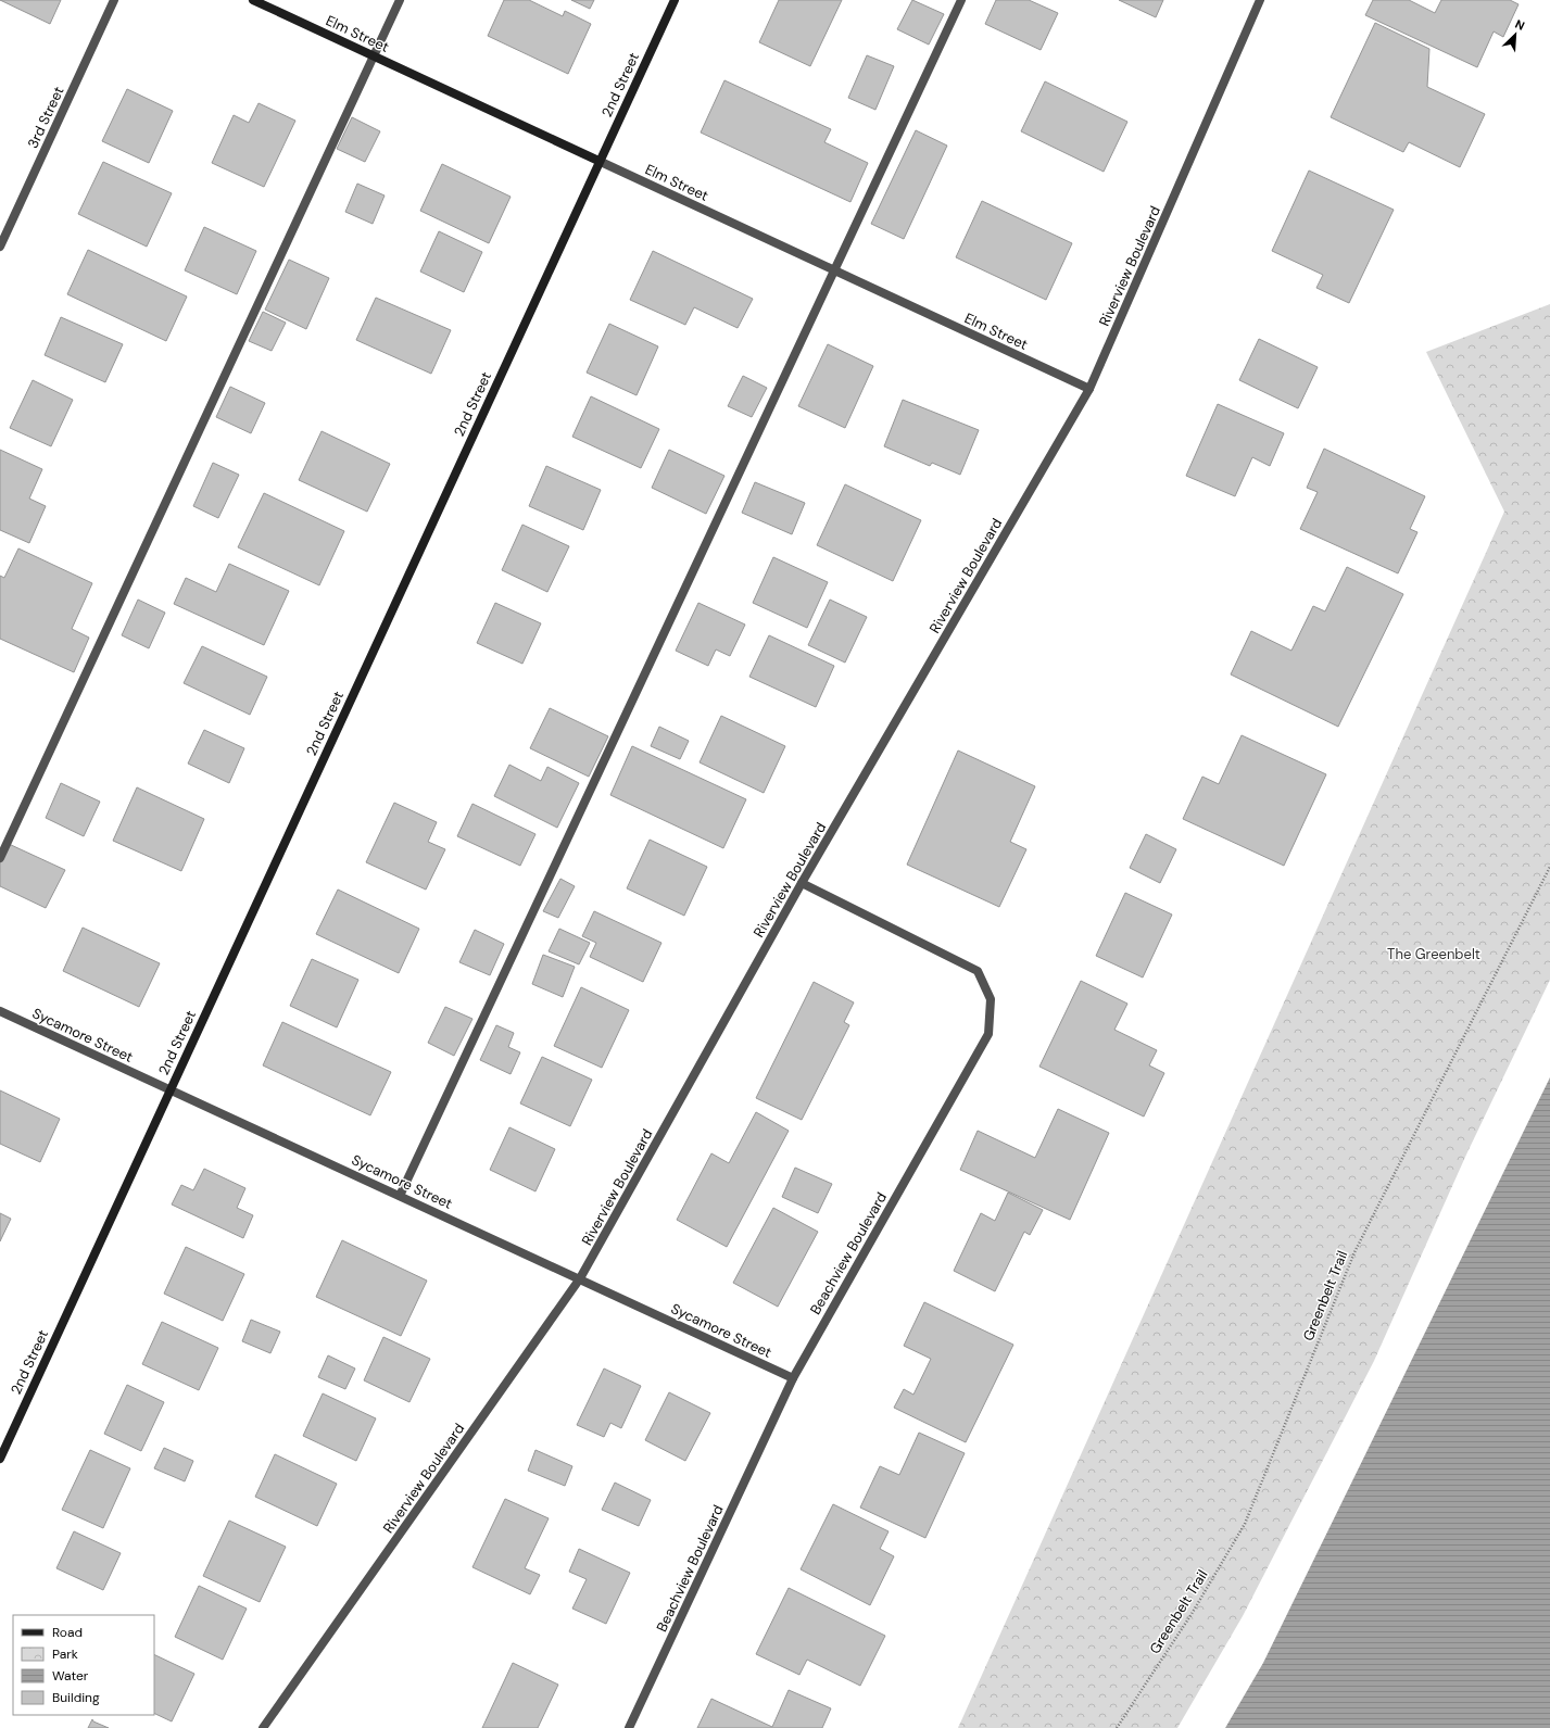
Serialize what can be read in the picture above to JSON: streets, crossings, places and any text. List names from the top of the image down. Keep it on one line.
{"streets":{"street":["Elm Street","2nd Street","3rd Street","Riverview Boulevard","Sycamore Street","Beachview Boulevard"],"path":["Greenbelt Trail"]},"crossings":[["Elm Street","2nd Street"],["Elm Street","Riverview Boulevard"],["2nd Street","Sycamore Street"],["Riverview Boulevard","Sycamore Street"],["Riverview Boulevard","Beachview Boulevard"],["Sycamore Street","Beachview Boulevard"]],"parks":["The Greenbelt"],"legend":["Road","Park","Water","Building"],"north":"top right"}
